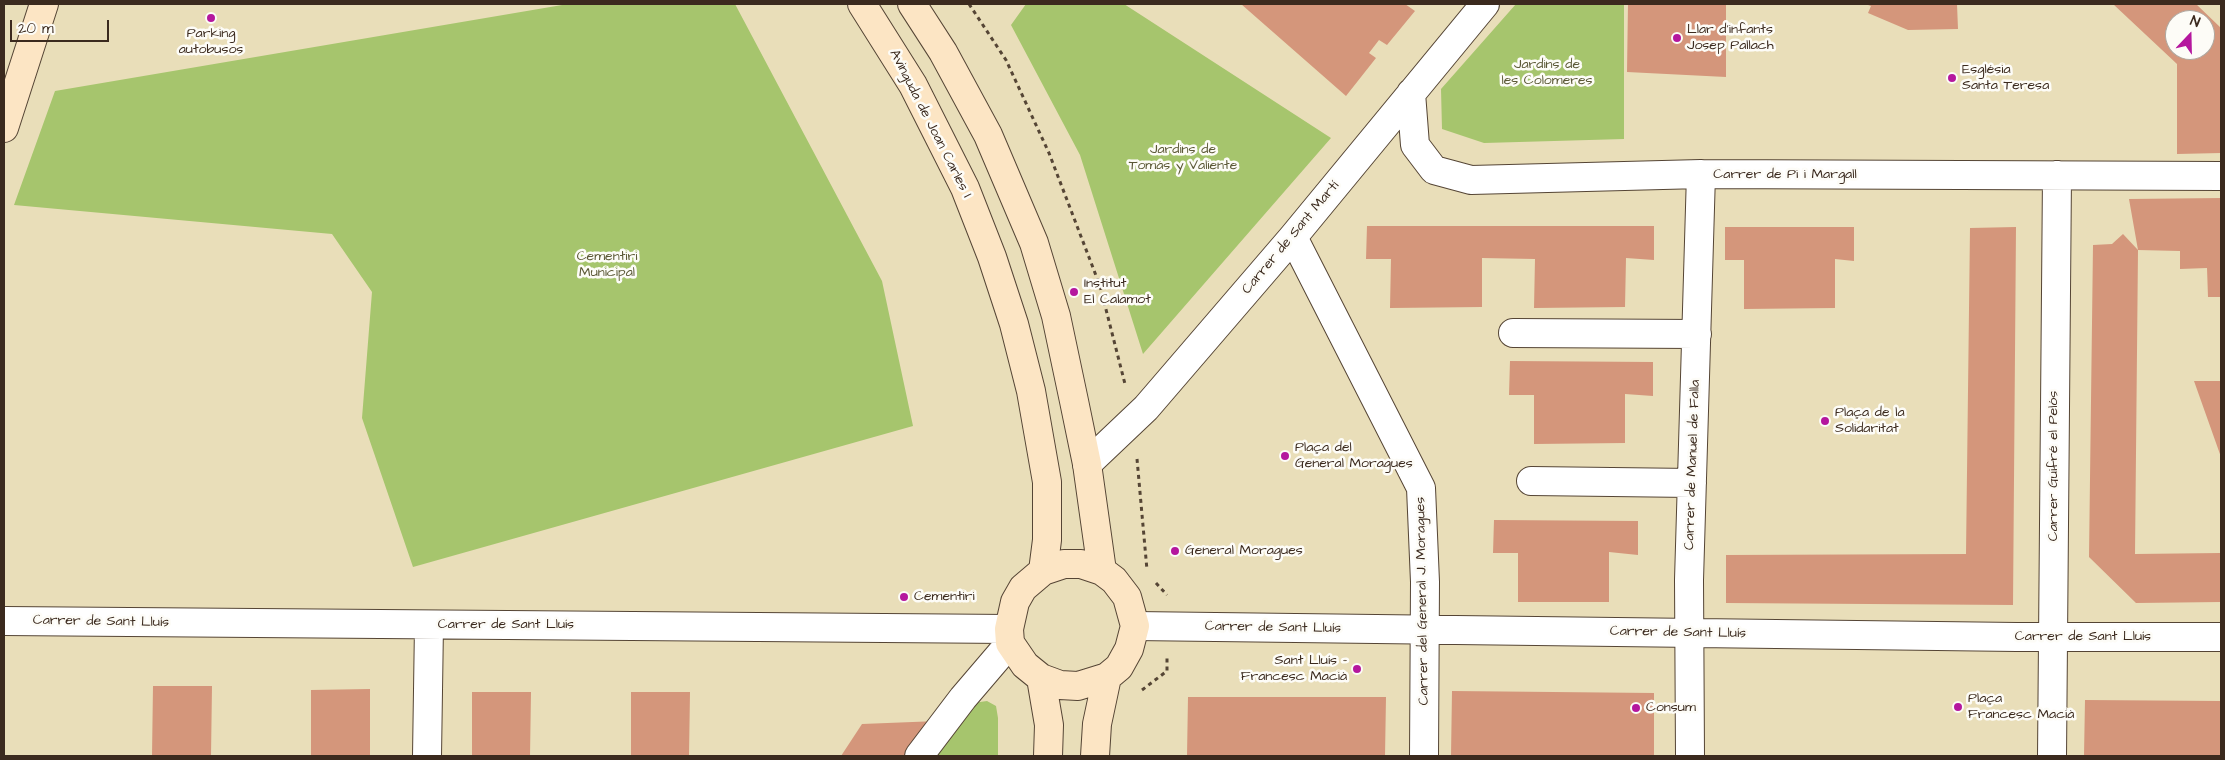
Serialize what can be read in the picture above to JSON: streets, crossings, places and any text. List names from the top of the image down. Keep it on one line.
{"streets":{"main road":["Avinguda de Joan Carles I"],"street":["Carrer de Pi i Margall","Carrer de Sant Martí","Carrer de Manuel de Falla","Carrer Guifré el Pelós","Carrer del General J. Moragues","Carrer de Sant Lluís"]},"crossings":[["Avinguda de Joan Carles I","Carrer de Sant Lluís"],["Carrer de Pi i Margall","Carrer de Sant Martí"],["Carrer de Pi i Margall","Carrer de Manuel de Falla"],["Carrer de Pi i Margall","Carrer Guifré el Pelós"],["Carrer de Sant Martí","Carrer del General J. Moragues"],["Carrer de Manuel de Falla","Carrer de Sant Lluís"],["Carrer Guifré el Pelós","Carrer de Sant Lluís"],["Carrer del General J. Moragues","Carrer de Sant Lluís"]],"parks":["Jardins de les Colomeres","Jardins de Tomás y Valiente","Cementiri Municipal"],"places":["Parking autobusos","Llar d'infants Josep Pallach","Església Santa Teresa","Institut El Calamot","Plaça de la Solidaritat","Plaça del General Moragues","General Moragues","Cementiri","Sant Lluís - Francesc Macià","Plaça Francesc Macià","Consum"],"scale_bar":"20 m","north":"top"}
